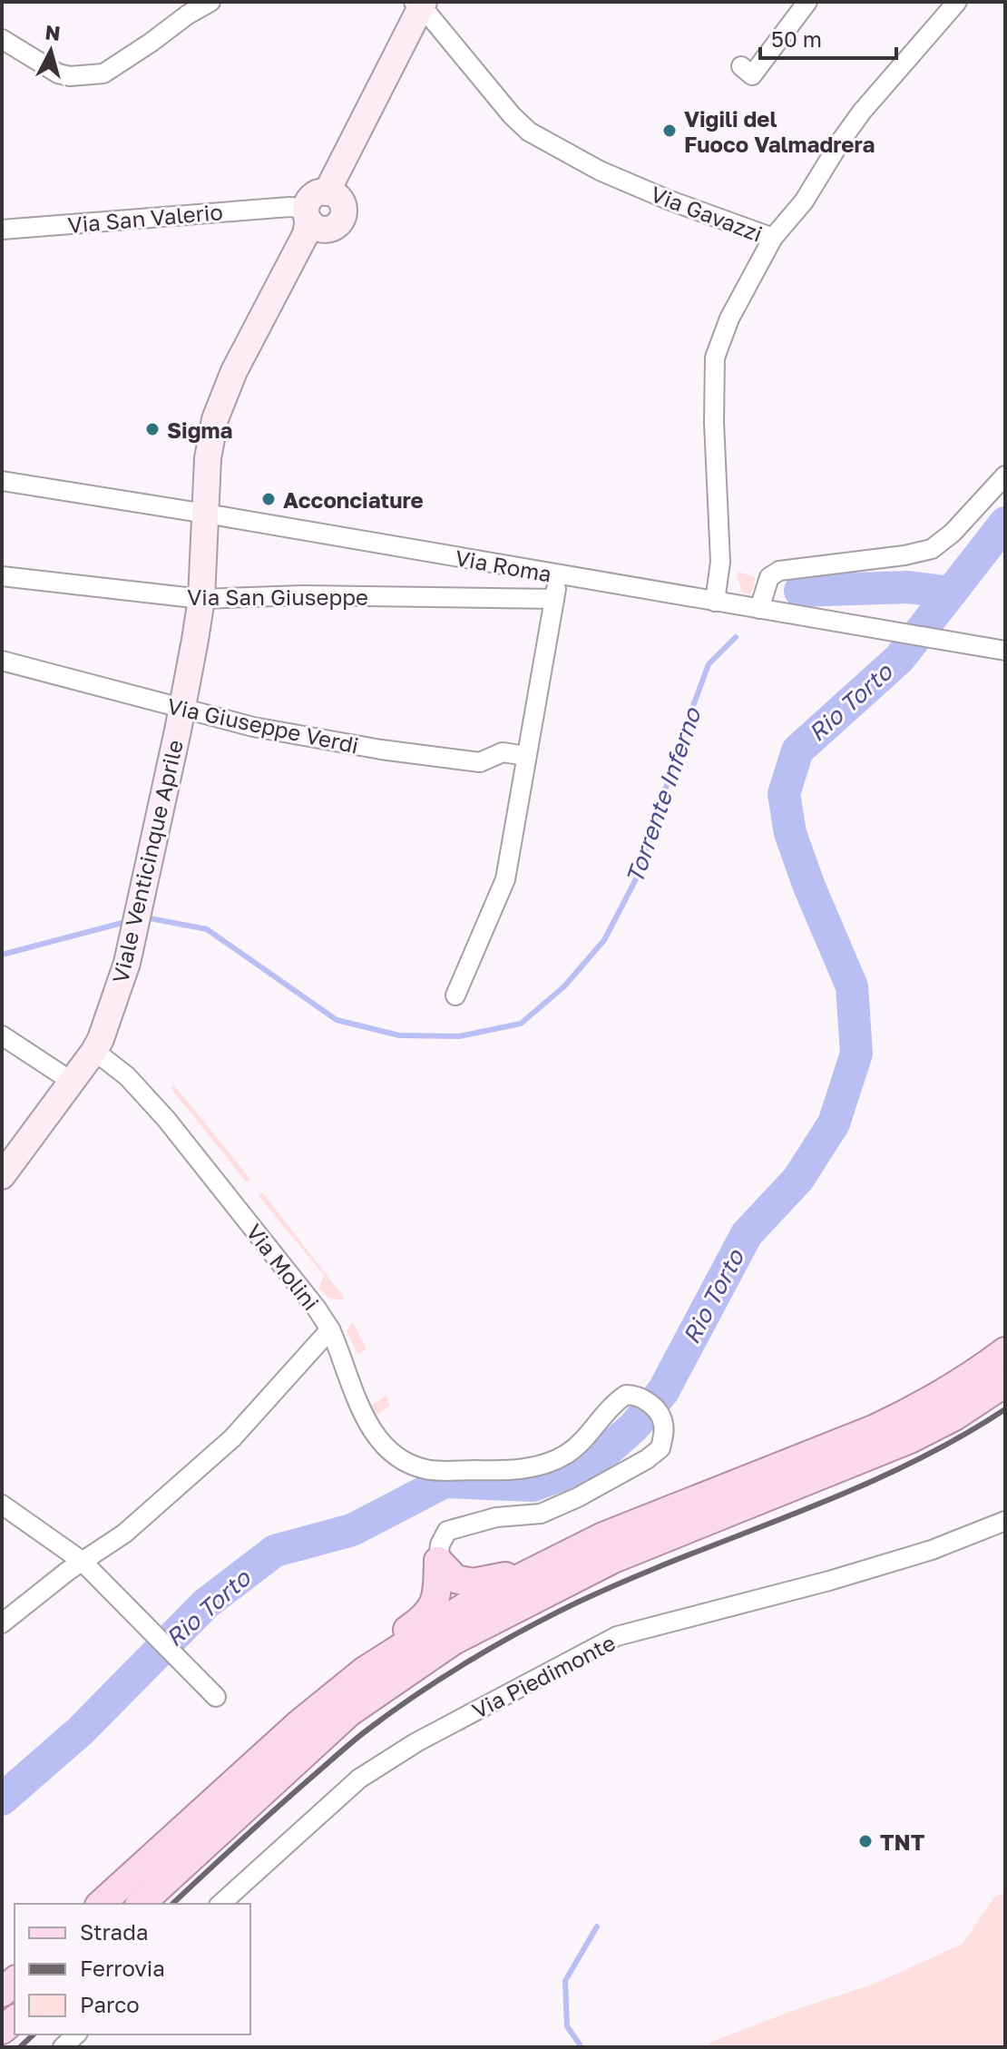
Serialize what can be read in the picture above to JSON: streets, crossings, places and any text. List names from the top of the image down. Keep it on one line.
{"streets":{"main road":["Viale Venticinque Aprile"],"street":["Via Gavazzi","Via San Valerio","Via Roma","Via San Giuseppe","Via Giuseppe Verdi","Via Molini","Via Piedimonte"]},"crossings":[["Via Gavazzi","Via Roma"],["Via Gavazzi","Viale Venticinque Aprile"],["Via San Valerio","Viale Venticinque Aprile"],["Via Roma","Viale Venticinque Aprile"],["Via San Giuseppe","Viale Venticinque Aprile"],["Via Giuseppe Verdi","Viale Venticinque Aprile"],["Viale Venticinque Aprile","Via Molini"]],"water":["Rio Torto","Torrente Inferno"],"places":["Vigili del Fuoco Valmadrera","Sigma","Acconciature","TNT"],"legend":["Strada","Ferrovia","Parco"],"scale_bar":"50 m","north":"top"}
